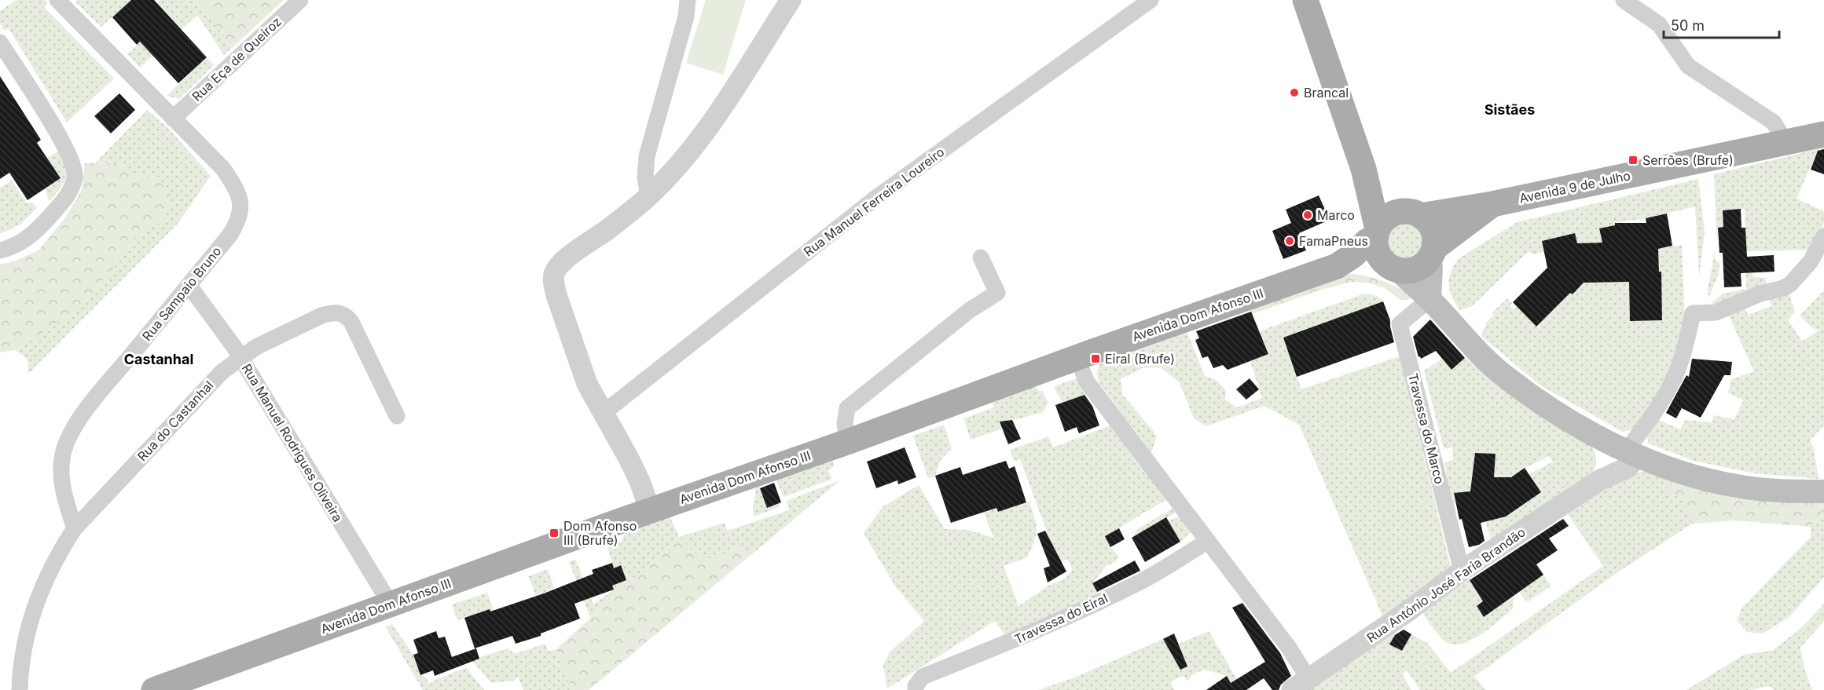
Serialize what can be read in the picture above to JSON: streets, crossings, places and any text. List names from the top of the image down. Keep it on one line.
{"streets":{"main road":["Avenida 9 de Julho","Avenida Dom Afonso III"],"street":["Rua Eça de Queiroz","Rua Manuel Ferreira Loureiro","Rua Sampaio Bruno","Rua do Castanhal","Travessa do Marco","Rua Manuel Rodrigues Oliveira","Rua António José Faria Brandão","Travessa do Eiral"]},"crossings":[["Rua Eça de Queiroz","Rua Sampaio Bruno"],["Avenida 9 de Julho","Avenida Dom Afonso III"],["Rua Sampaio Bruno","Rua do Castanhal"],["Rua Sampaio Bruno","Rua Manuel Rodrigues Oliveira"],["Avenida Dom Afonso III","Rua Manuel Rodrigues Oliveira"],["Rua do Castanhal","Rua Manuel Rodrigues Oliveira"],["Travessa do Marco","Rua António José Faria Brandão"]],"districts":["Sistães","Castanhal"],"places":{"other":["Brancal","Marco","FamaPneus"],"transit":["Serrões (Brufe)","Eiral (Brufe)","Dom Afonso III (Brufe)"]},"scale_bar":"50 m"}
